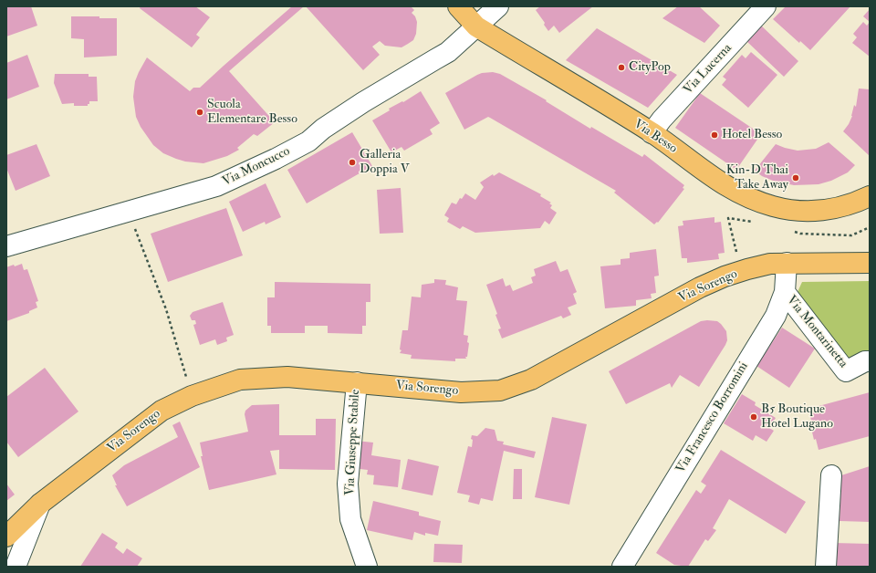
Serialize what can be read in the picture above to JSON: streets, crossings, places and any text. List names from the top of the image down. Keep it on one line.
{"streets":{"main road":["Via Besso","Via Sorengo"],"street":["Via Lucerna","Via Moncucco","Via Montarinetta","Via Francesco Borromini","Via Giuseppe Stabile"]},"crossings":[["Via Lucerna","Via Besso"],["Via Besso","Via Moncucco"],["Via Sorengo","Via Francesco Borromini"],["Via Sorengo","Via Giuseppe Stabile"],["Via Montarinetta","Via Francesco Borromini"]],"places":["CityPop","Scuola Elementare Besso","Hotel Besso","Galleria Doppia V","Kin-D Thai Take Away","B5 Boutique Hotel Lugano"]}
